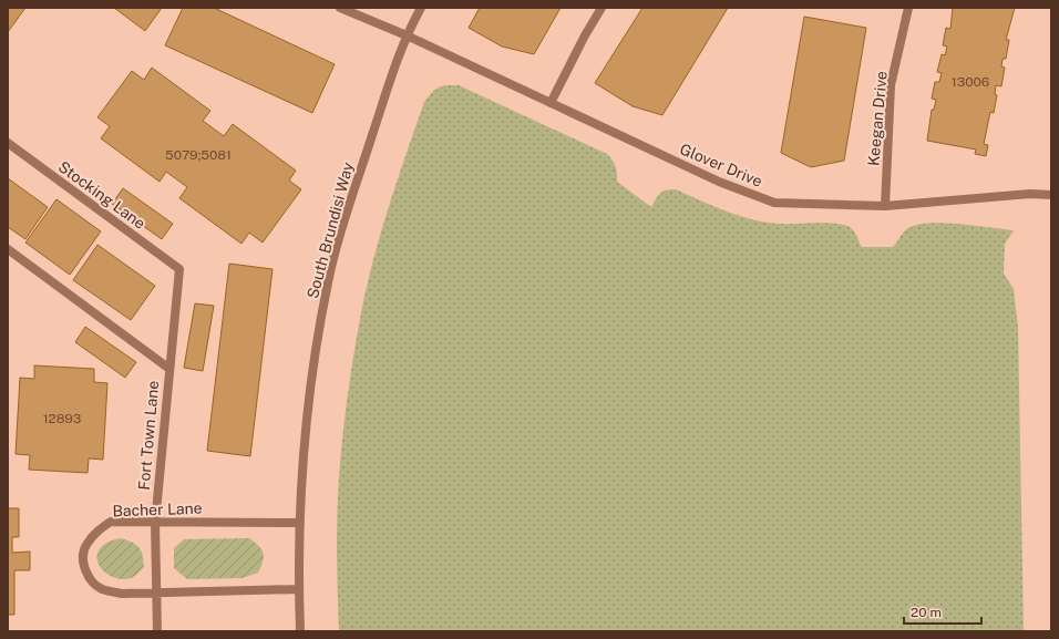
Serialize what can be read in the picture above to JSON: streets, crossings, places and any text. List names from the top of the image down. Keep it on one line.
{"streets":{"street":["Keegan Drive","Glover Drive","Stocking Lane","South Brundisi Way","Fort Town Lane","Bacher Lane"]},"crossings":[["Keegan Drive","Glover Drive"],["Glover Drive","South Brundisi Way"],["Stocking Lane","Fort Town Lane"],["South Brundisi Way","Bacher Lane"],["Fort Town Lane","Bacher Lane"]],"house_numbers":["13006","5079;5081","12893"],"scale_bar":"20 m"}
